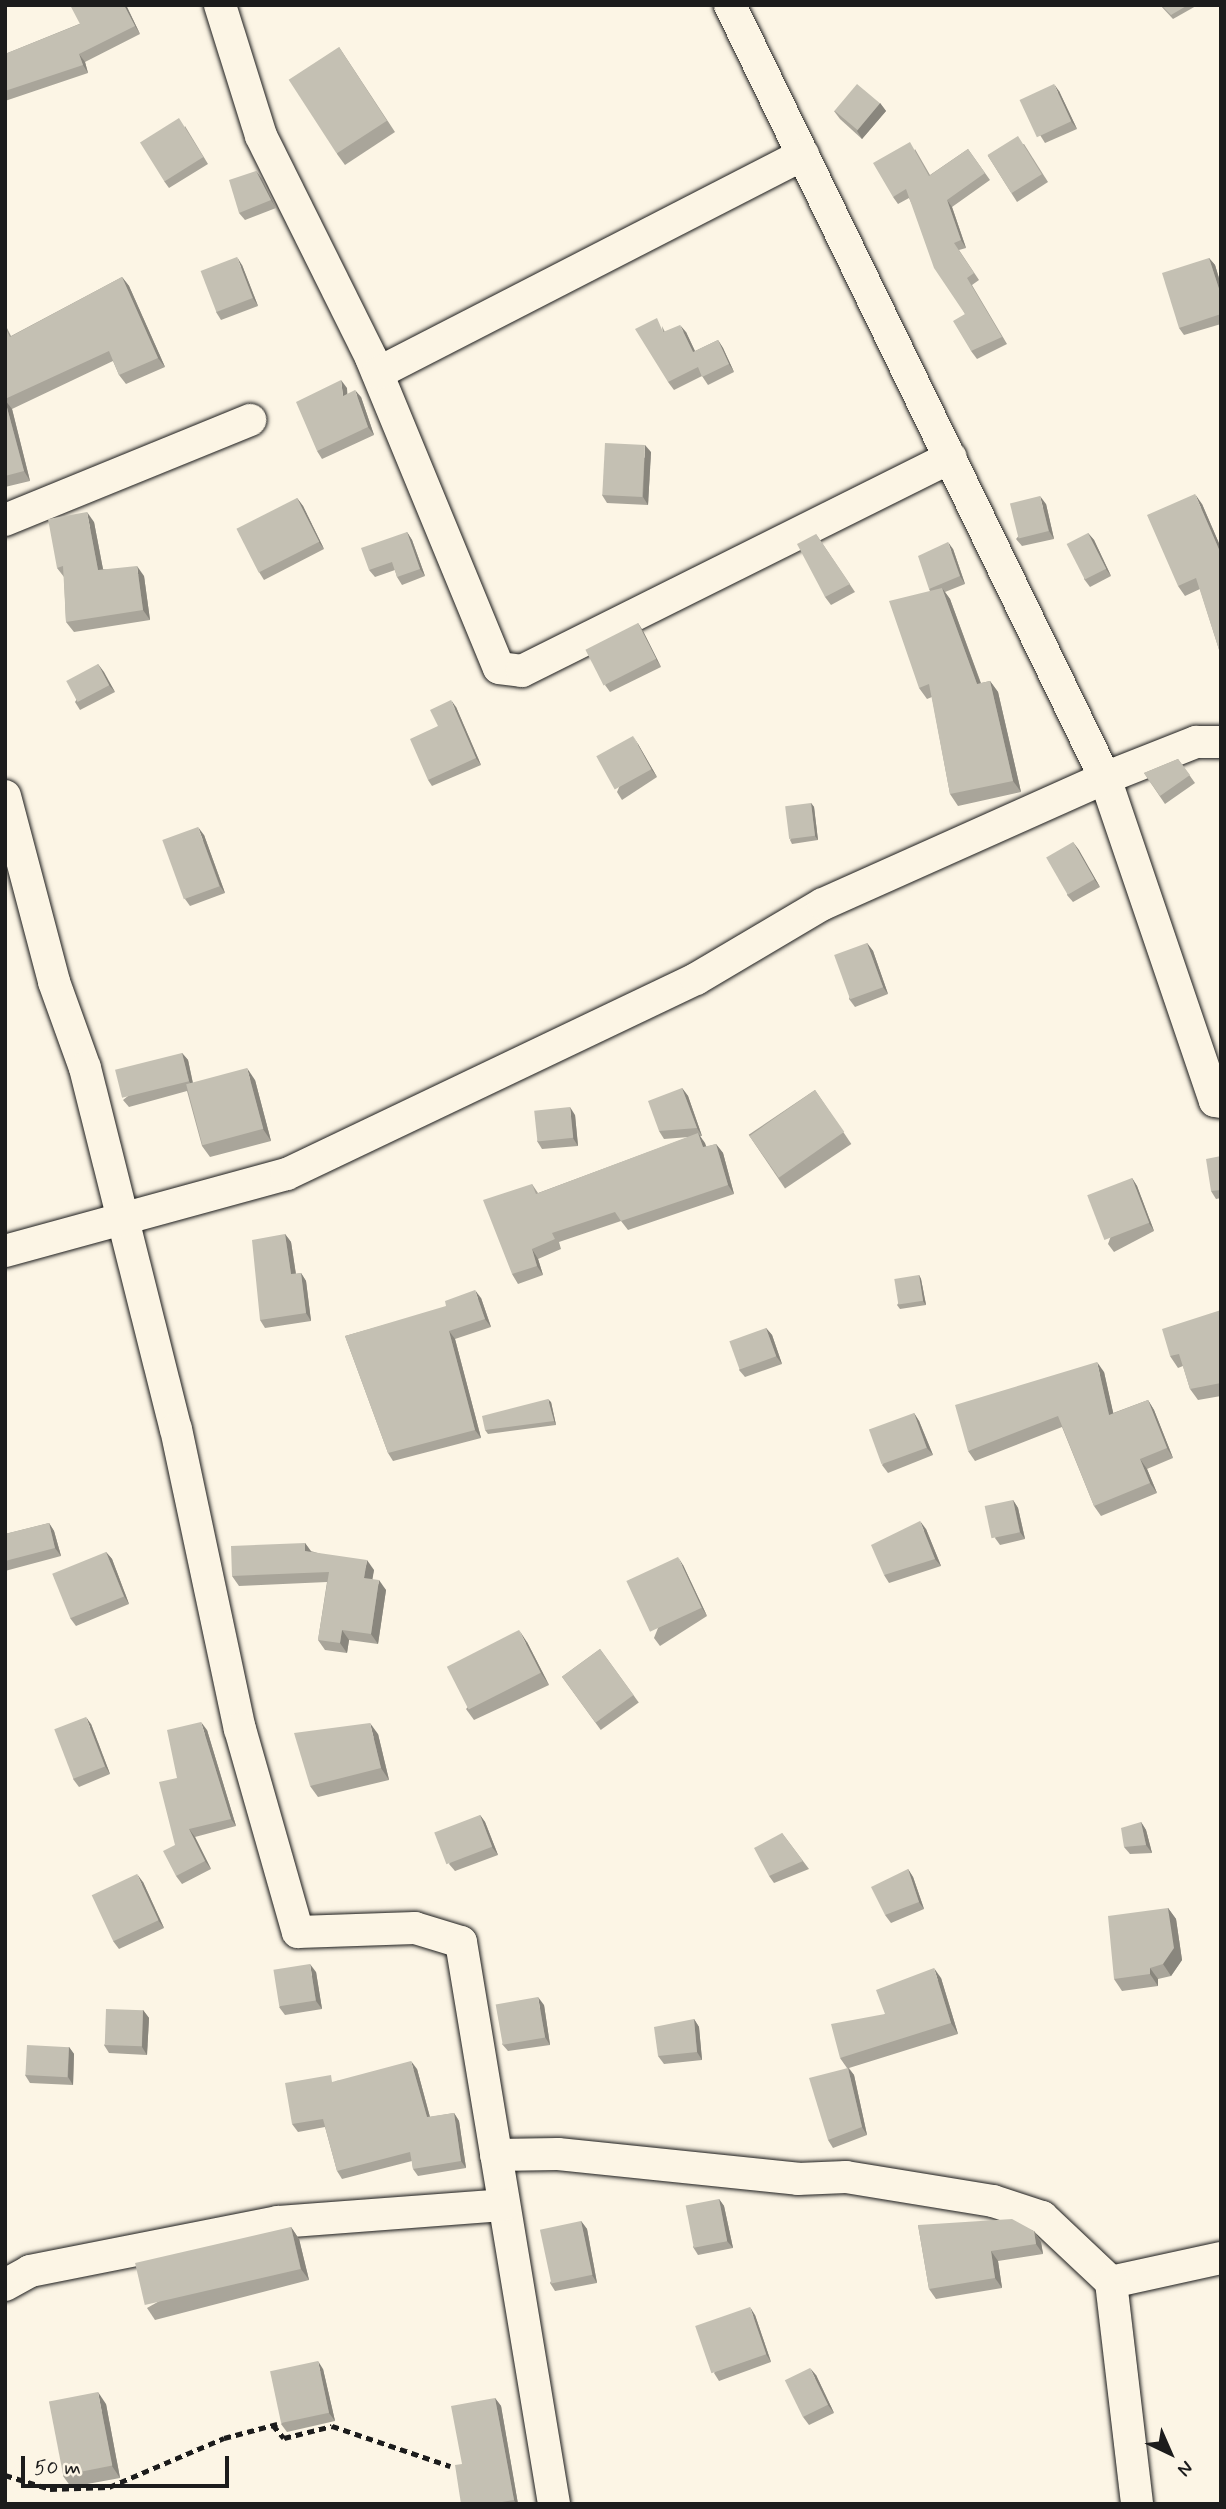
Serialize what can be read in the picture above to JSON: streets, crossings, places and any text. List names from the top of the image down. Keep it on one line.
{"scale_bar":"50 m","north":"bottom right"}
